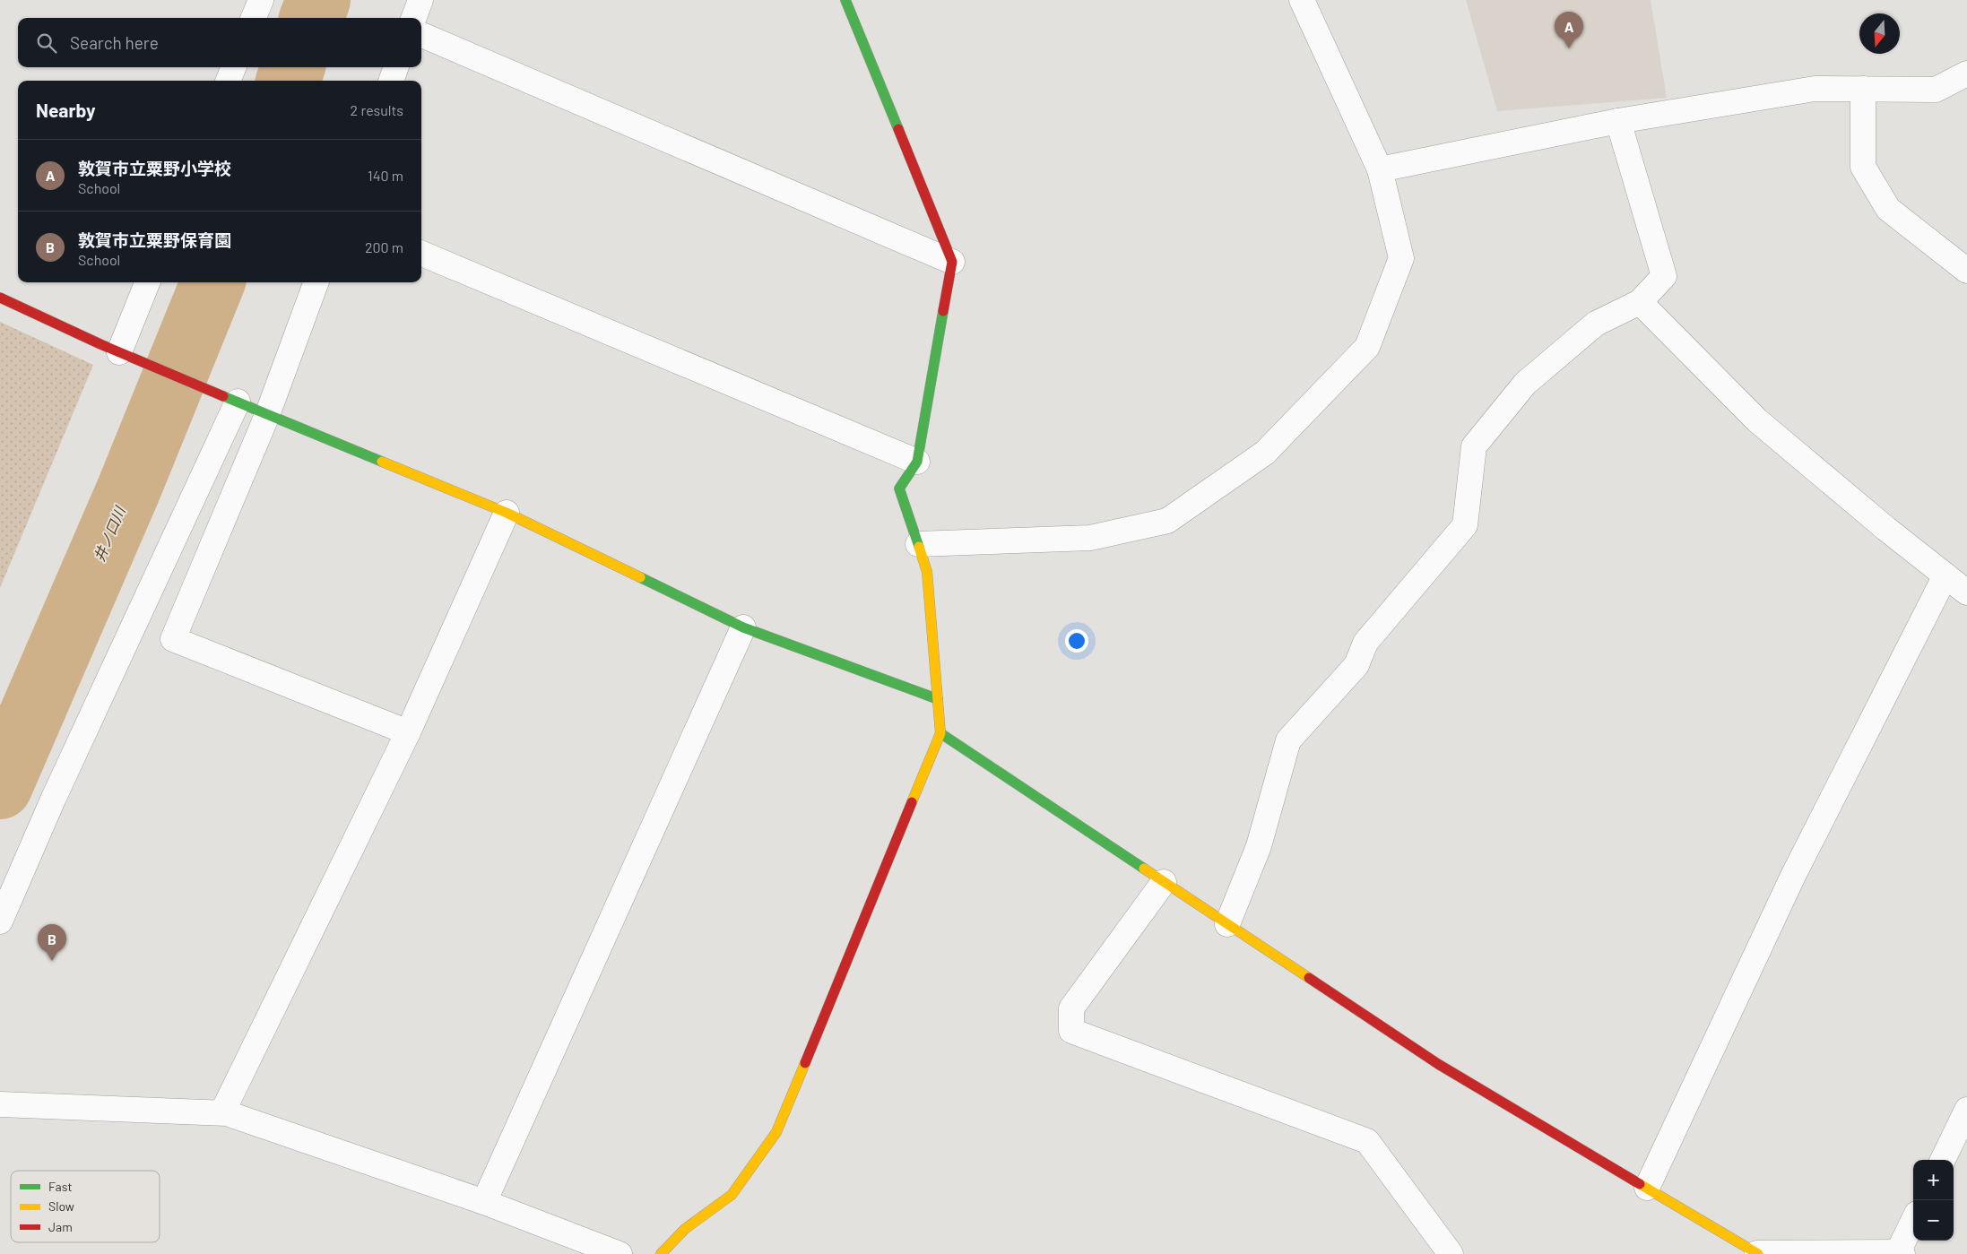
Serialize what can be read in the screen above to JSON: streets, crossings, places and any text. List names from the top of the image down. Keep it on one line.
{"water":["井ノ口川"],"legend":["Fast","Slow","Jam"],"north":"bottom","page":{"pins":["A","B"],"search":"Search here","heading":["Nearby","2 results"],"list":[{"mark":"A","name":"敦賀市立粟野小学校","note":"School","value":"140 m"},{"mark":"B","name":"敦賀市立粟野保育園","note":"School","value":"200 m"}],"map_buttons":["+","−"]}}
